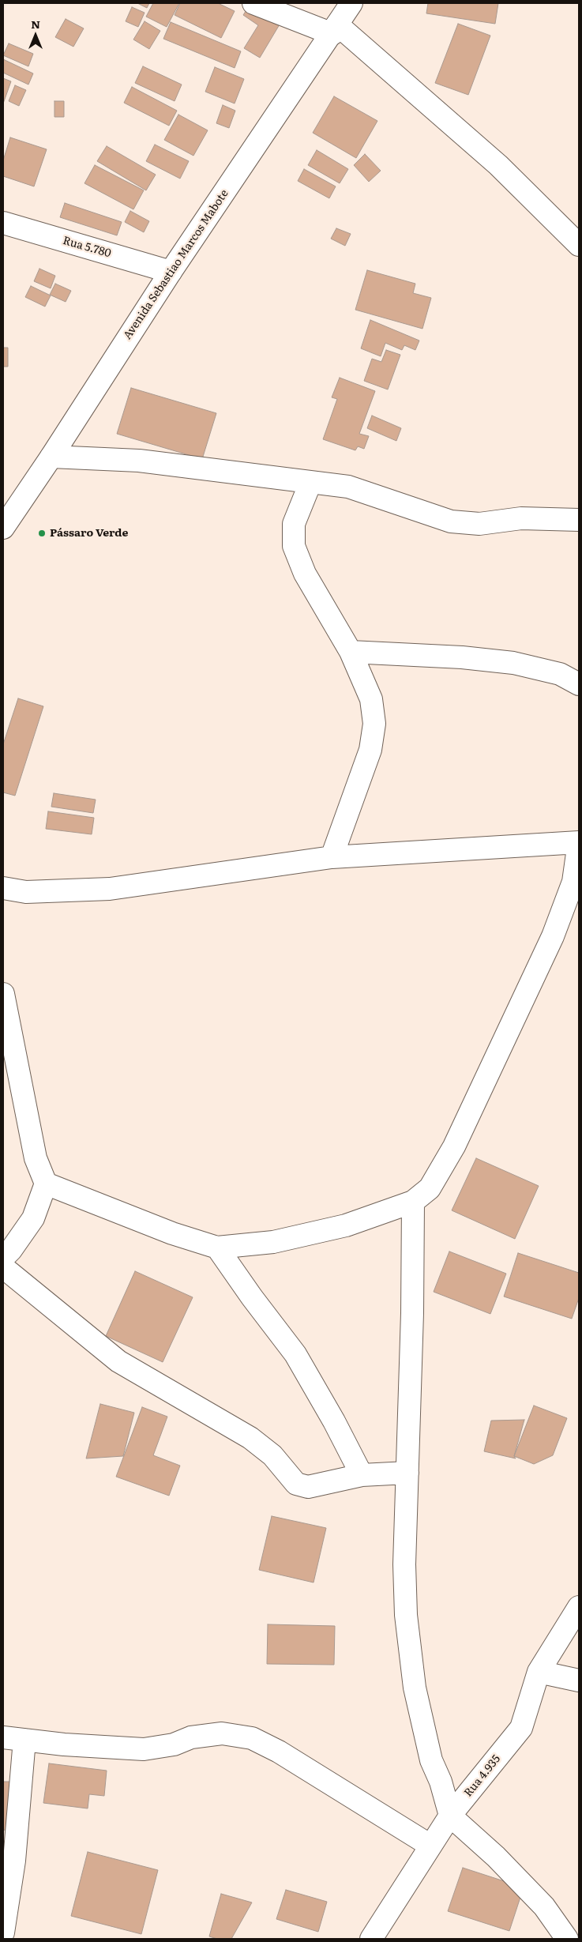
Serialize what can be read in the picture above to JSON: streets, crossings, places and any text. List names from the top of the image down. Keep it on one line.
{"streets":{"street":["Rua 5.780","Avenida Sebastiao Marcos Mabote","Rua 4.935"]},"crossings":[["Rua 5.780","Avenida Sebastiao Marcos Mabote"]],"places":["Pássaro Verde"],"north":"top"}
